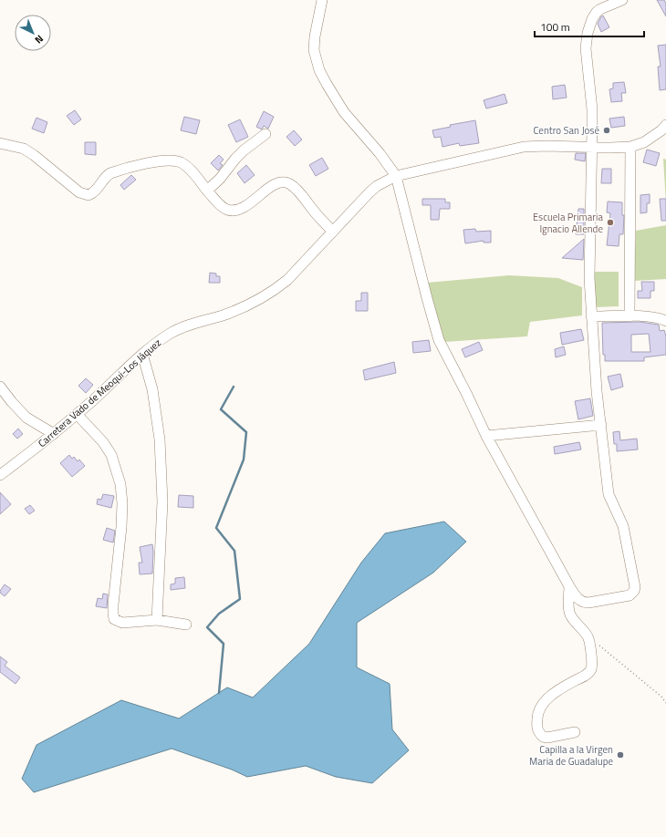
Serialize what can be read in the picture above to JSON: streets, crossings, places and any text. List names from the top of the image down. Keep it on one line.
{"streets":{"street":["Carretera Vado de Meoqui-Los Jáquez"]},"places":["Centro San José","Escuela Primaria Ignacio Allende","Capilla a la Virgen Maria de Guadalupe"],"scale_bar":"100 m","north":"bottom right"}
